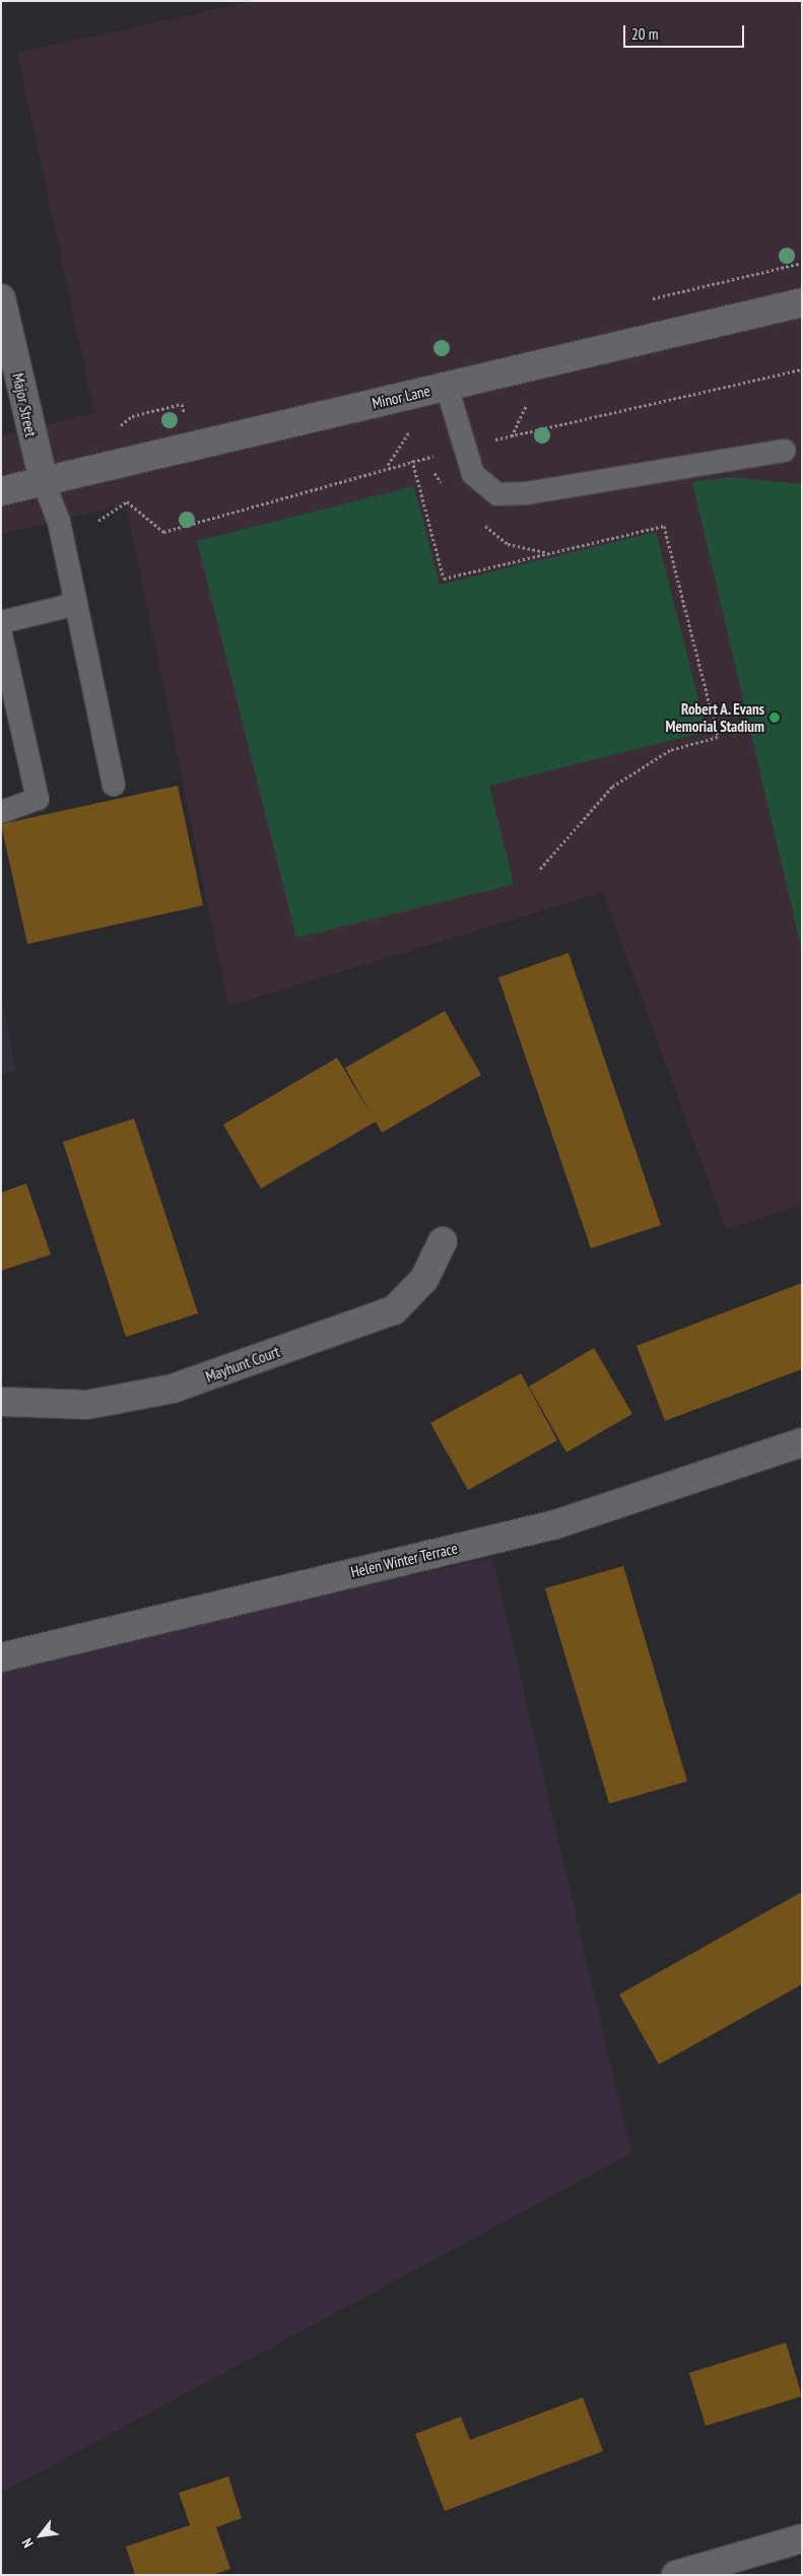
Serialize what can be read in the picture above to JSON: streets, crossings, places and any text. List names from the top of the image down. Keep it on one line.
{"streets":{"street":["Minor Lane","Major Street","Mayhunt Court","Helen Winter Terrace"]},"crossings":[["Minor Lane","Major Street"]],"places":["Robert A. Evans Memorial Stadium"],"scale_bar":"20 m","north":"bottom left"}
